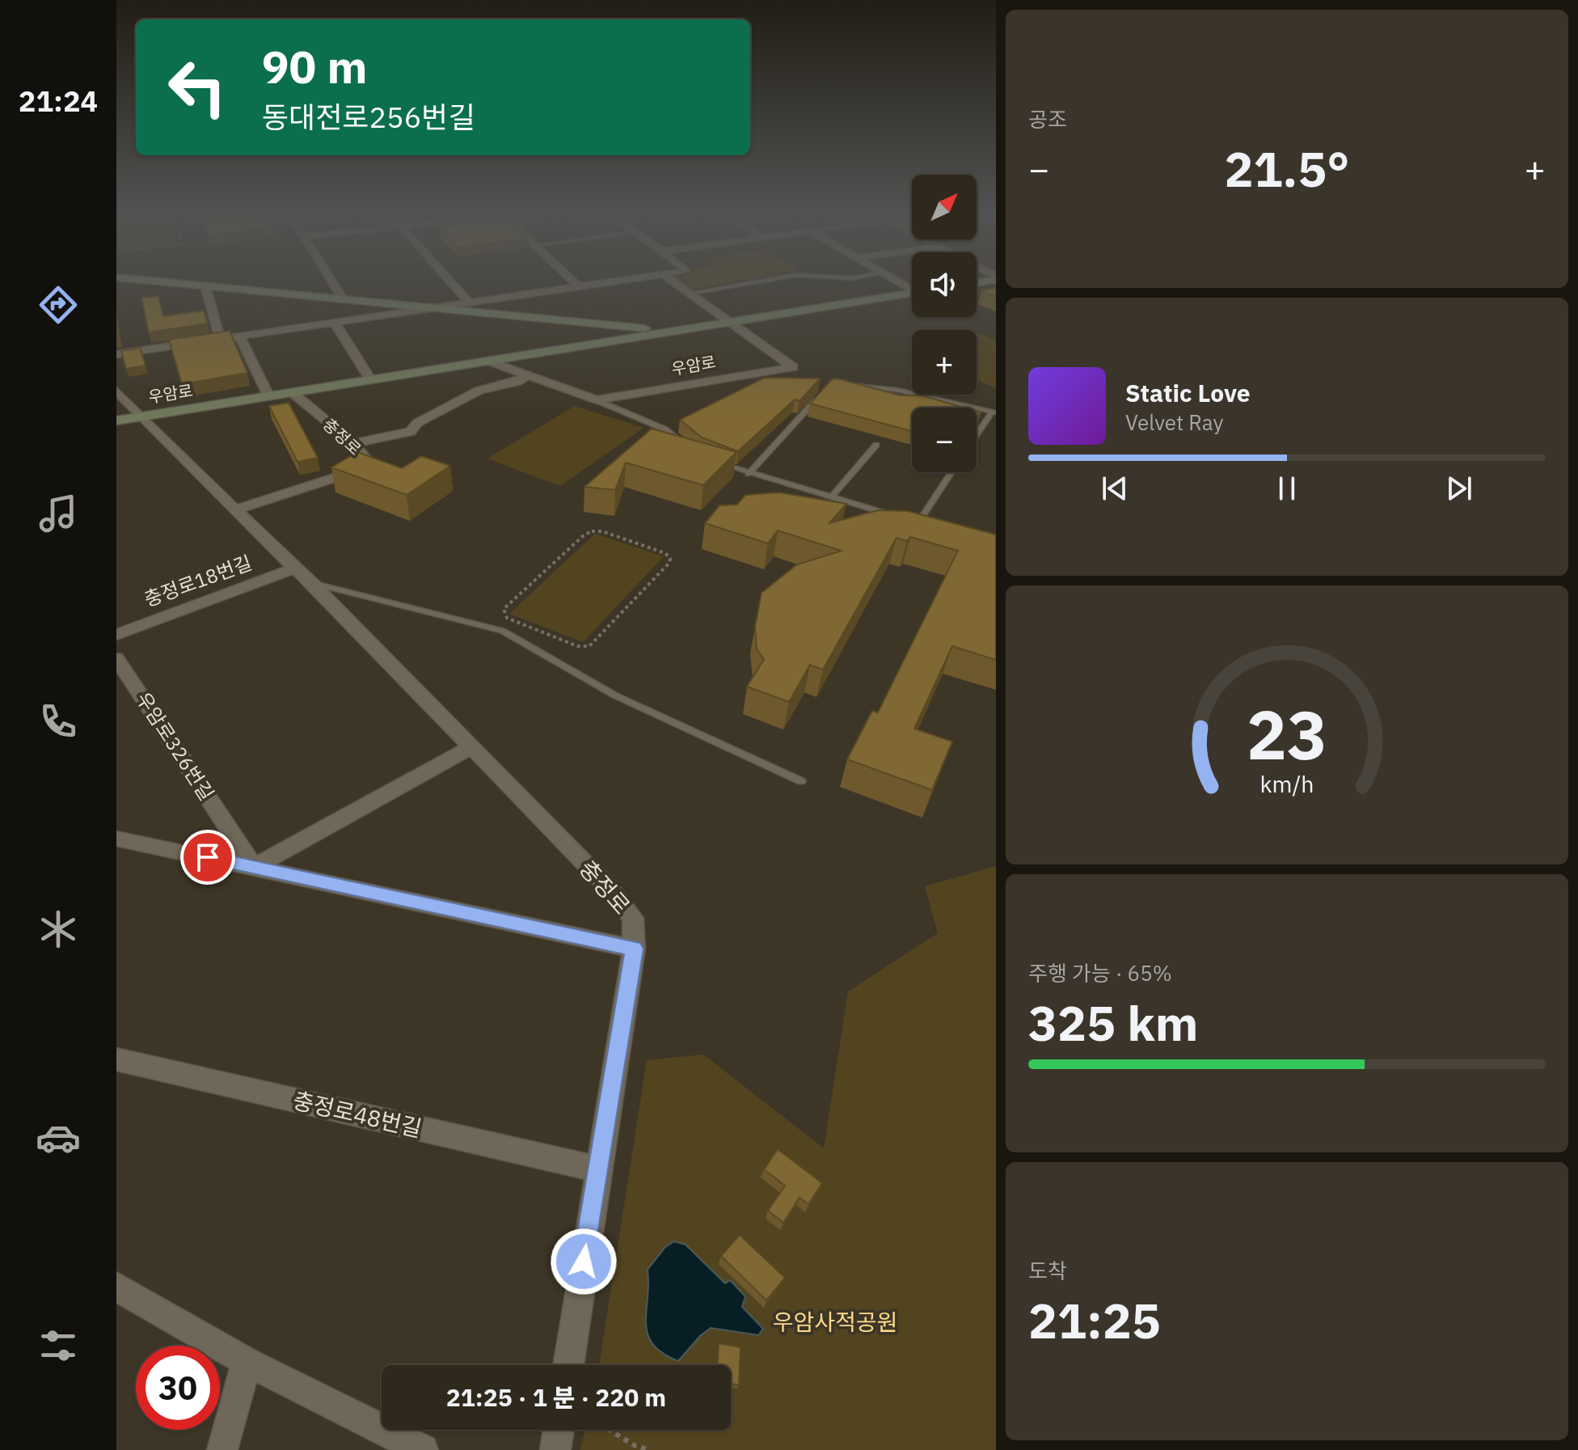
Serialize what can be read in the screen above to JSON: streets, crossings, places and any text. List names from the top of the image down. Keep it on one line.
{"streets":{"main road":["우암로"],"street":["충정로","충정로18번길","우암로326번길","충정로48번길"]},"crossings":[["우암로","충정로"],["충정로","충정로18번길"],["충정로","충정로48번길"]],"parks":["우암사적공원"],"north":"top right","page":{"tabs":"21:24","tile":["공조",["주행 가능 · 65%","325 km"],["도착","21:25"]],"turn":["90 m","동대전로256번길"],"heat":["−","21.5°","+"],"map_buttons":["+","−"],"song":["Static Love","Velvet Ray"],"limit":"30","trip":"21:25 · 1 분 · 220 m","gauge":["23","km/h"]}}
